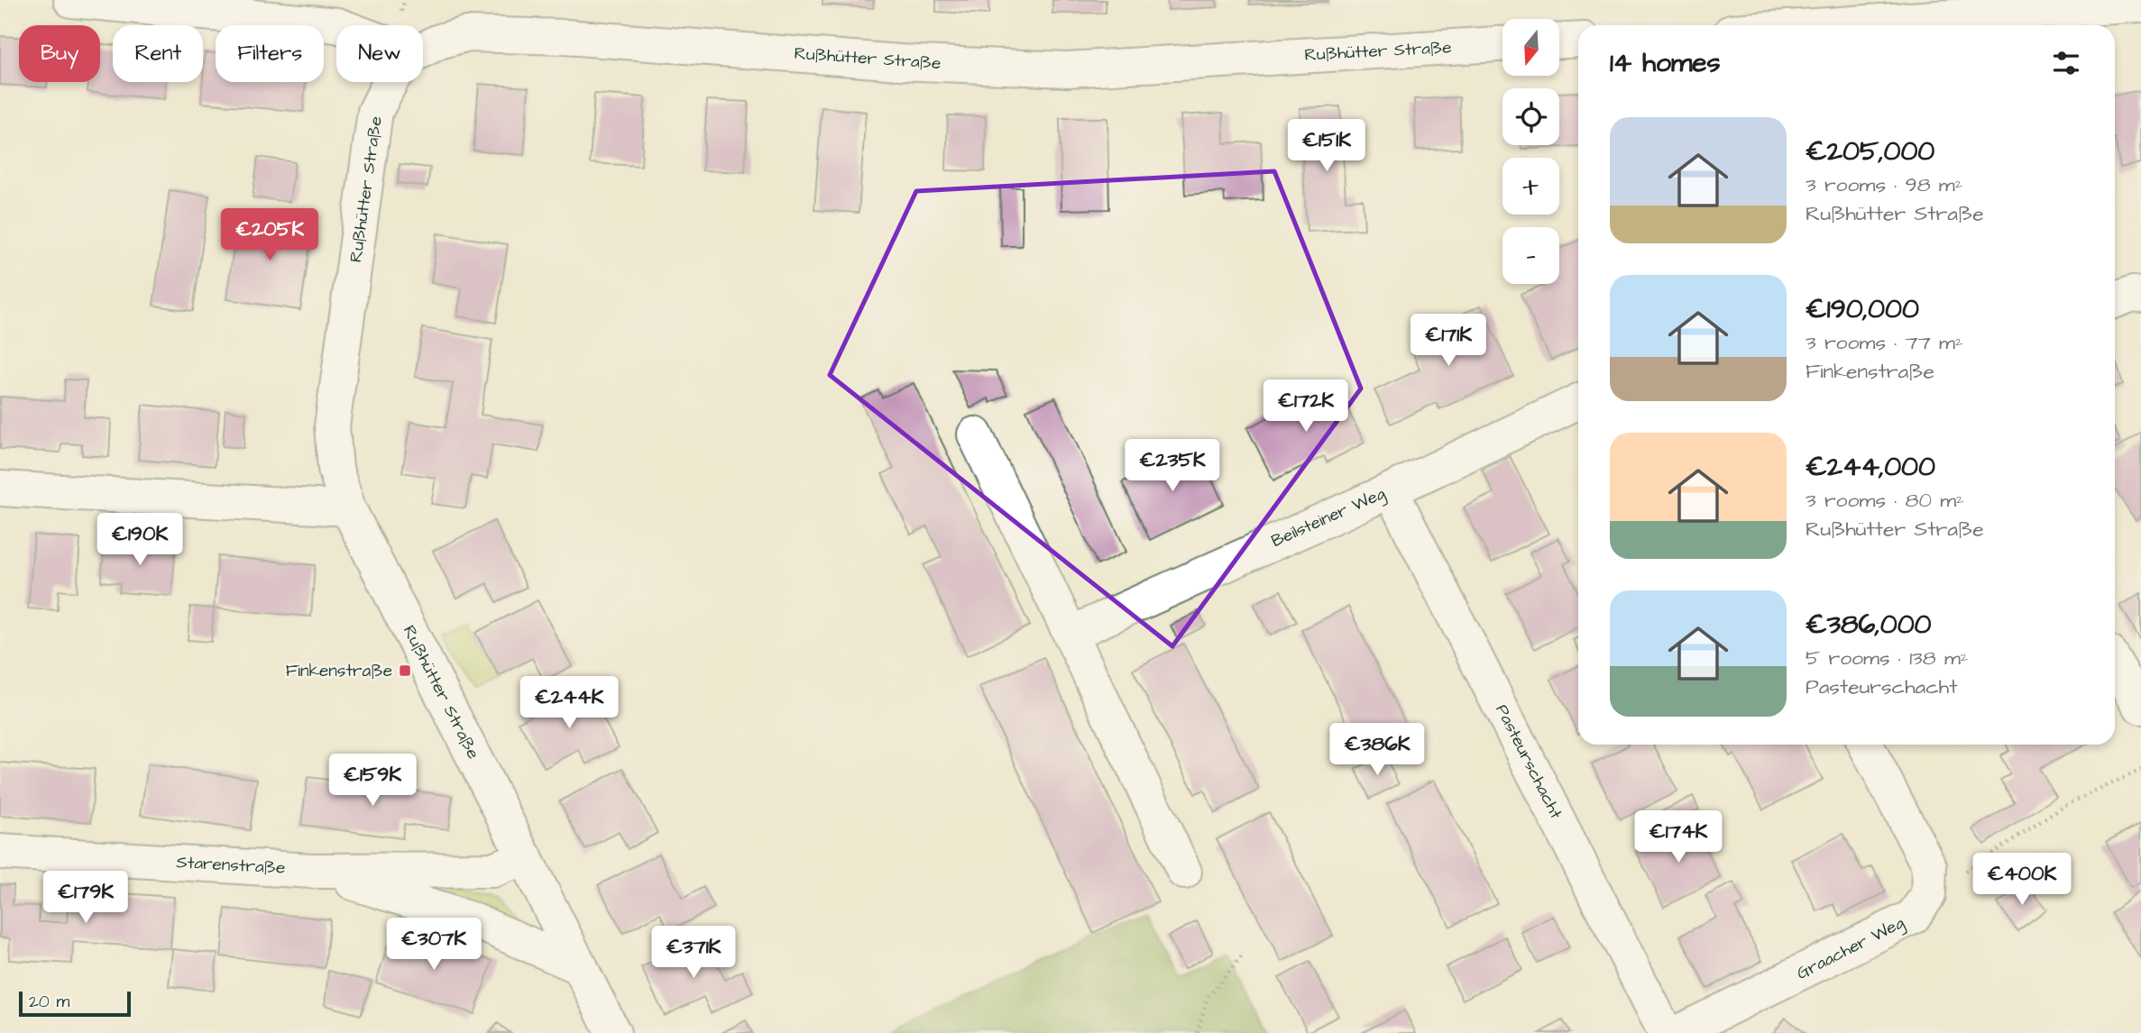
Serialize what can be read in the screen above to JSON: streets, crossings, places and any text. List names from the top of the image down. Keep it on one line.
{"streets":{"street":["Rußhütter Straße","Beilsteiner Weg","Pasteurschacht","Starenstraße","Graacher Weg"]},"crossings":[["Rußhütter Straße","Starenstraße"],["Beilsteiner Weg","Pasteurschacht"]],"places":{"transit":["Finkenstraße"]},"scale_bar":"20 m","north":"bottom","page":{"map_buttons":["+","−"],"chip":["Buy","Rent","Filters","New"],"heading":"14 homes","list":[{"name":"€205,000","note":"3 rooms · 98 m² · Rußhütter Straße"},{"name":"€190,000","note":"3 rooms · 77 m² · Finkenstraße"},{"name":"€244,000","note":"3 rooms · 80 m² · Rußhütter Straße"},{"name":"€386,000","note":"5 rooms · 138 m² · Pasteurschacht"}],"price":["€151K","€205K","€171K","€172K","€235K","€190K","€244K","€386K","€159K","€174K","€400K","€179K","€307K","€371K"],"scale":"20 m"}}
